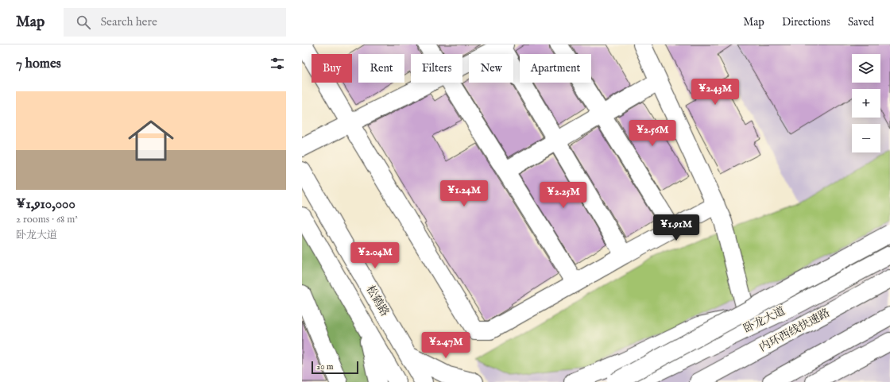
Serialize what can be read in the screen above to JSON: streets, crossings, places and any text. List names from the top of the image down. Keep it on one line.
{"streets":{"main road":["松鹤路","卧龙大道","内环西线快速路"]},"scale_bar":"20 m","page":{"header":"Map","search":"Search here","nav":["Map","Directions","Saved"],"heading":"7 homes","map_buttons":["+","−"],"chip":["Buy","Rent","Filters","New","Apartment"],"price":["¥2.43M","¥2.56M","¥1.24M","¥2.25M","¥1.91M","¥2.04M","¥2.47M"],"list":[{"name":"¥1,910,000","note":"2 rooms · 68 m² · 卧龙大道"}],"scale":"20 m"}}
